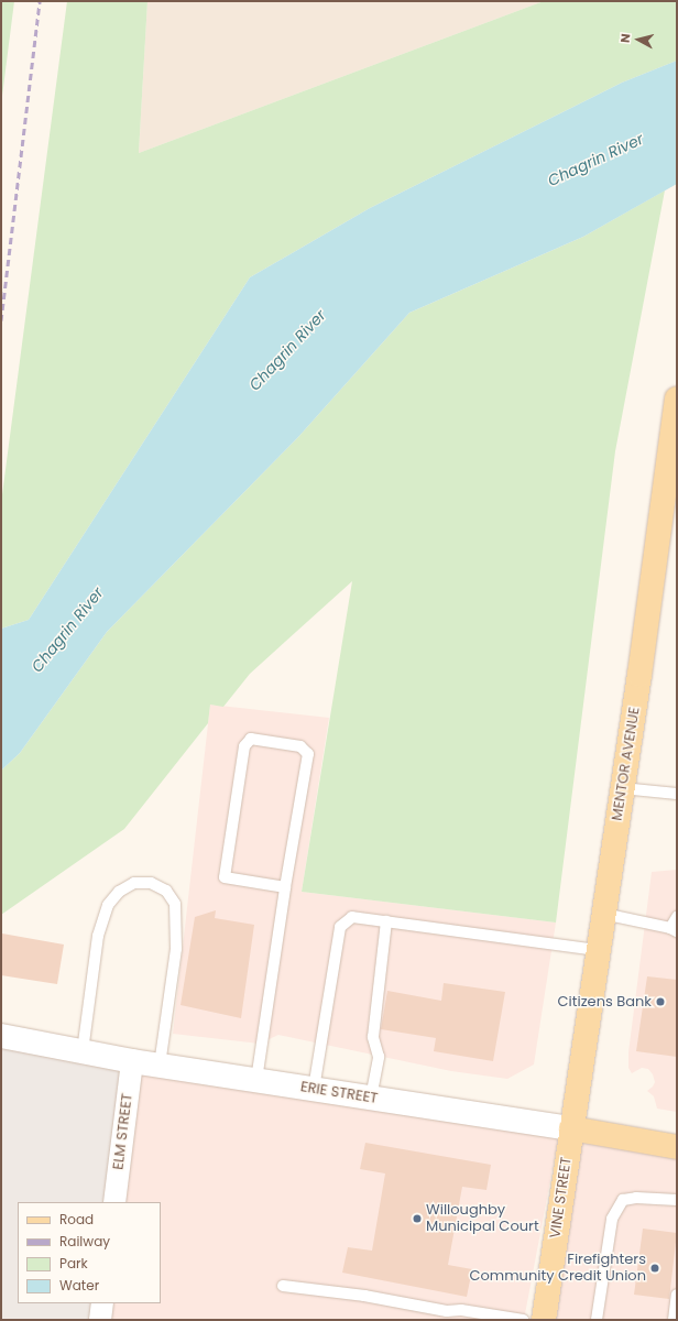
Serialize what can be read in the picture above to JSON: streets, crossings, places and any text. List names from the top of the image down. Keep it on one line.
{"streets":{"main road":["MENTOR AVENUE","ERIE STREET","VINE STREET"],"street":["ELM STREET"]},"crossings":[["MENTOR AVENUE","ERIE STREET"],["MENTOR AVENUE","VINE STREET"],["ERIE STREET","ELM STREET"],["ERIE STREET","VINE STREET"]],"water":["Chagrin River"],"places":["Citizens Bank","Willoughby Municipal Court","Firefighters Community Credit Union"],"legend":["Road","Railway","Park","Water"],"north":"left"}
